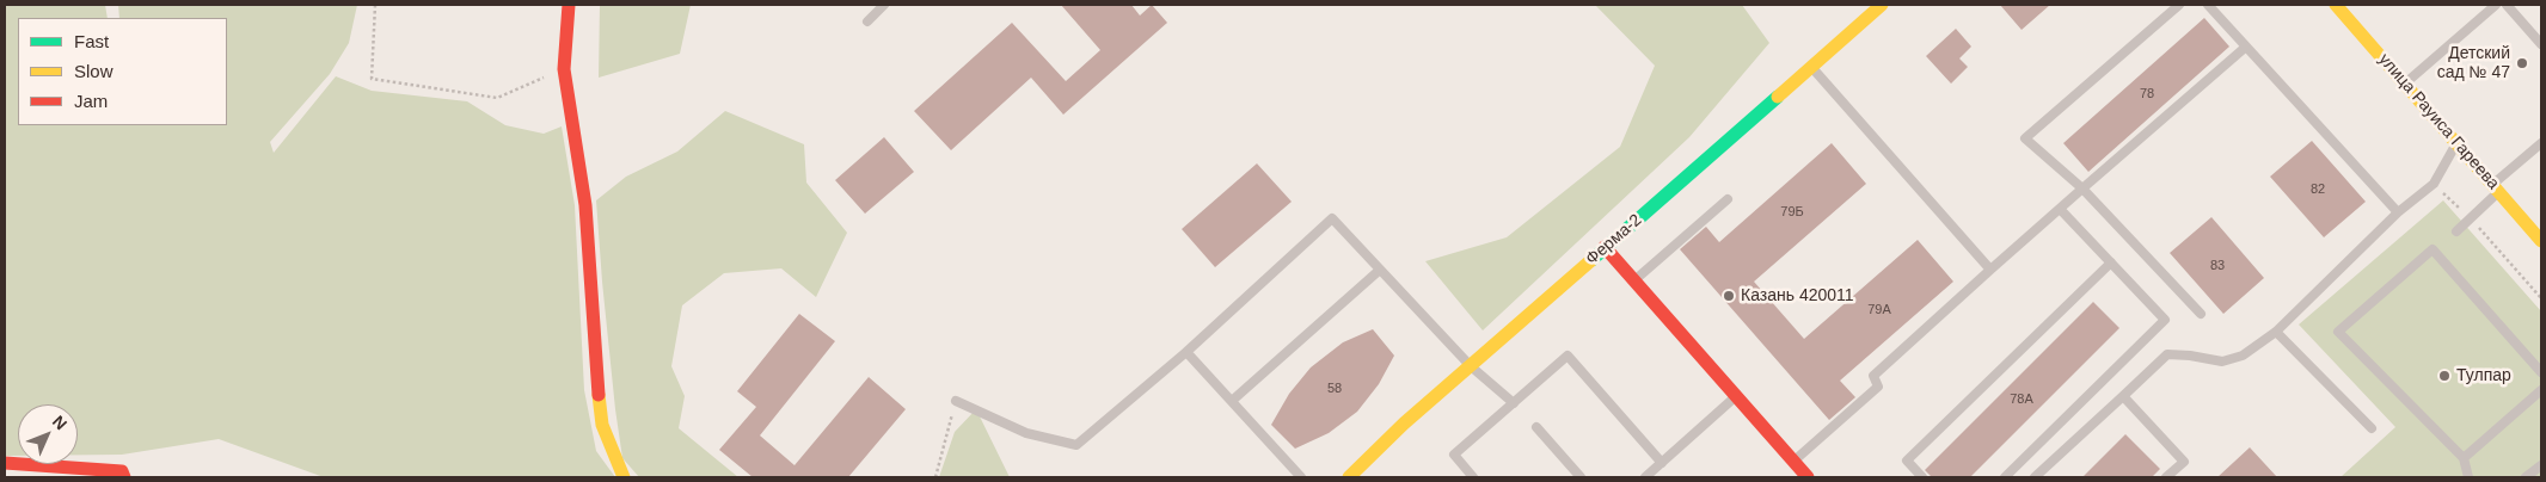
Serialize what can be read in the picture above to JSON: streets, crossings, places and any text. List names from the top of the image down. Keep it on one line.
{"streets":{"street":["улица Рауиса Гареева","Ферма-2"]},"places":["Детский сад № 47","Казань 420011","Тулпар"],"house_numbers":["78","82","79Б","83","79А","58","78А"],"legend":["Fast","Slow","Jam"],"north":"top right"}
